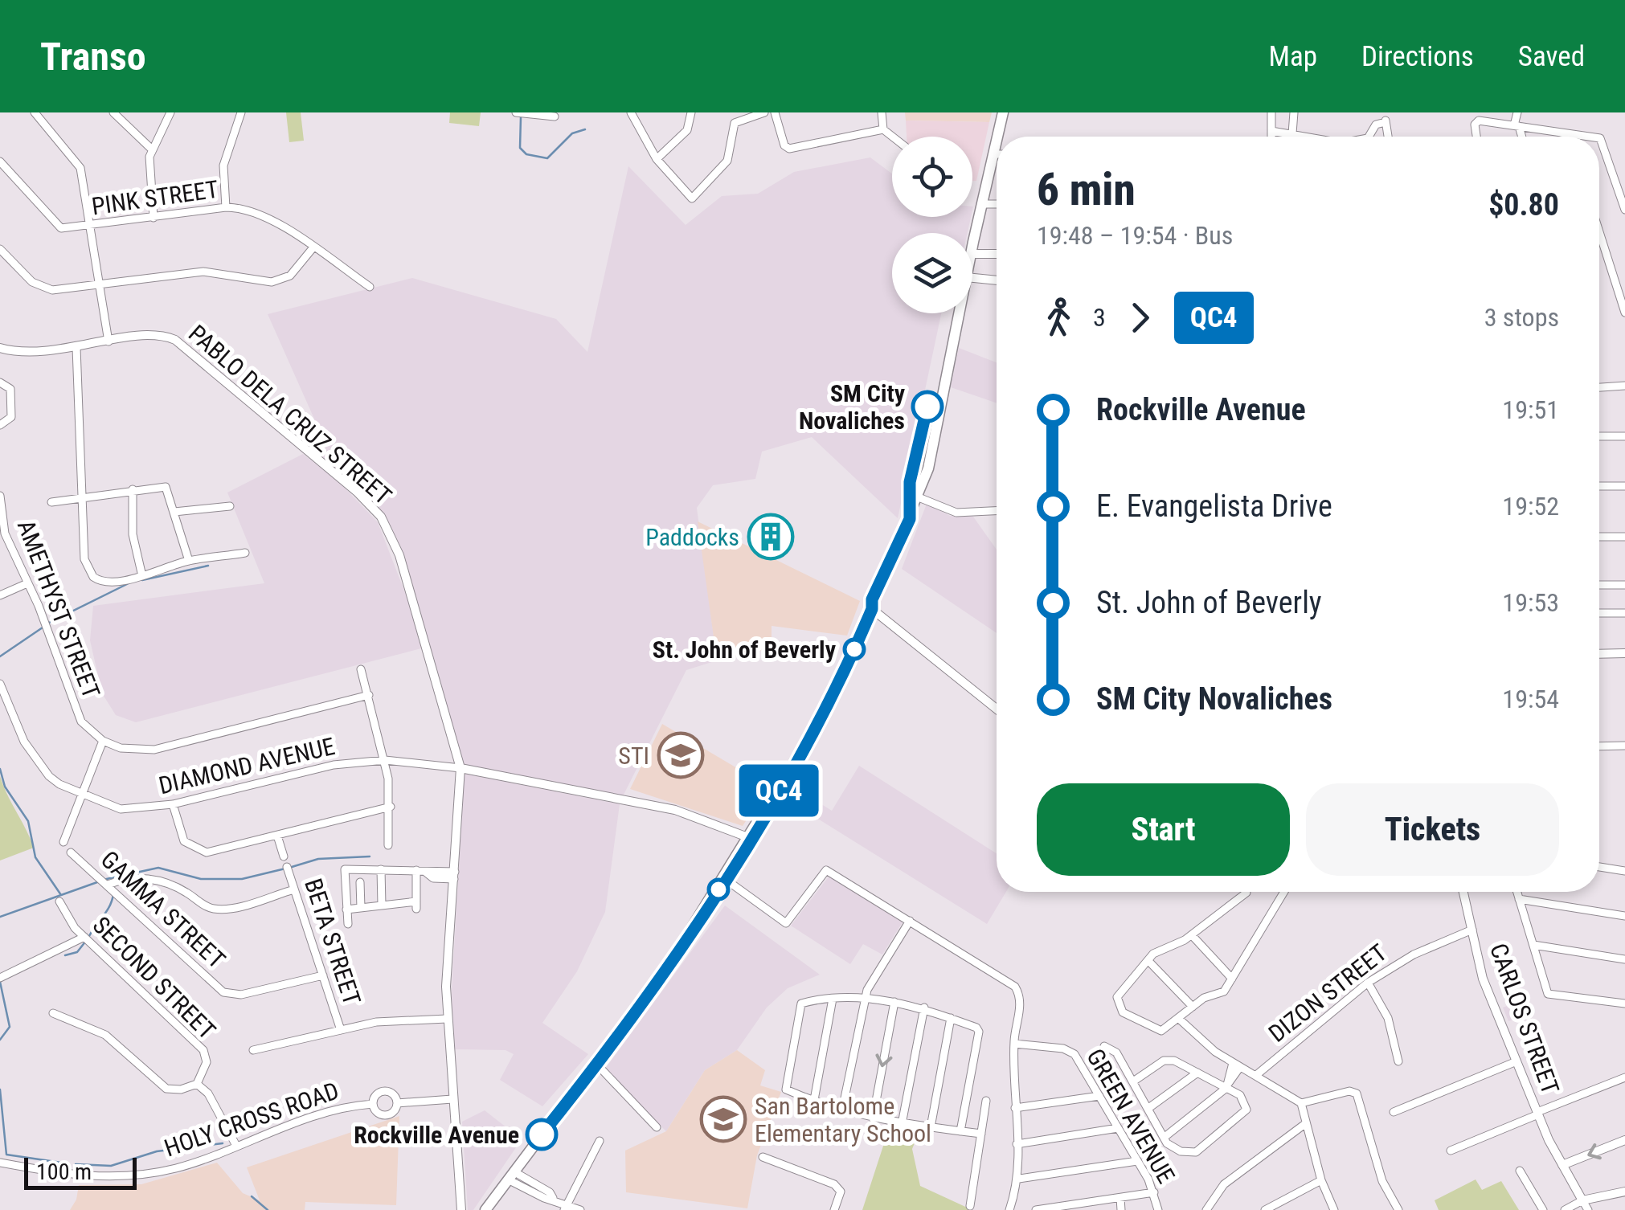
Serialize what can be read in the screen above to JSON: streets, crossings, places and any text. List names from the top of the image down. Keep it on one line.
{"streets":{"street":["PINK STREET","PABLO DELA CRUZ STREET","AMETHYST STREET","DIAMOND AVENUE","GAMMA STREET","BETA STREET","SECOND STREET","DIZON STREET","CARLOS STREET","GREEN AVENUE","HOLY CROSS ROAD"]},"crossings":[["PABLO DELA CRUZ STREET","DIAMOND AVENUE"],["GAMMA STREET","BETA STREET"],["DIZON STREET","CARLOS STREET"]],"places":{"other":["SM City Novaliches","St. John of Beverly","Rockville Avenue"],"building":["Paddocks"],"school or university":["STI","San Bartolome Elementary School"]},"lines":["bus line QC4"],"scale_bar":"100 m","page":{"header":"Transo","nav":["Map","Directions","Saved"],"on_map":"QC4","heading":["6 min","19:48 – 19:54 · Bus","$0.80"],"legs":["3","QC4","3 stops"],"list":[{"name":"Rockville Avenue","value":"19:51"},{"name":"E. Evangelista Drive","value":"19:52"},{"name":"St. John of Beverly","value":"19:53"},{"name":"SM City Novaliches","value":"19:54"}],"buttons":["Start","Tickets"],"scale":"100 m"}}
